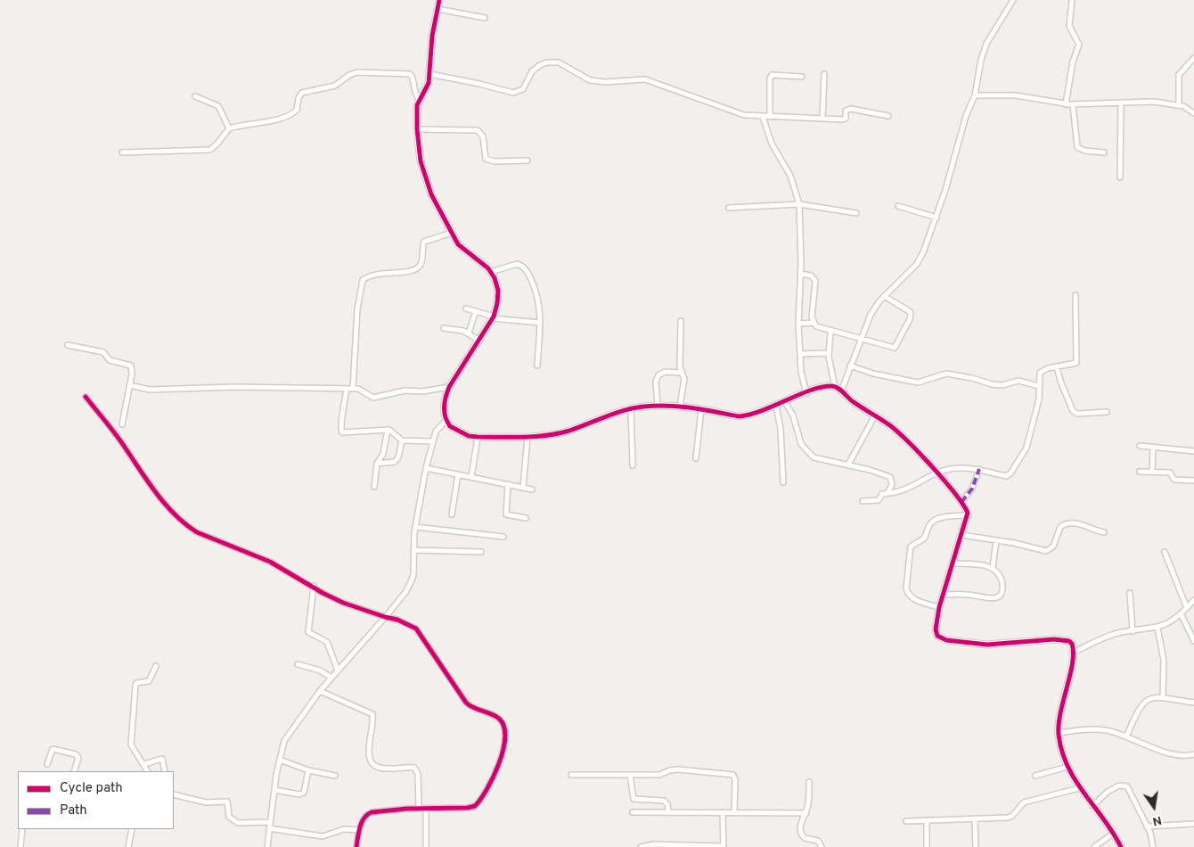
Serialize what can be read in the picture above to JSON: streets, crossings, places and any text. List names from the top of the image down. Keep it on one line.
{"legend":["Cycle path","Path"],"north":"bottom"}
